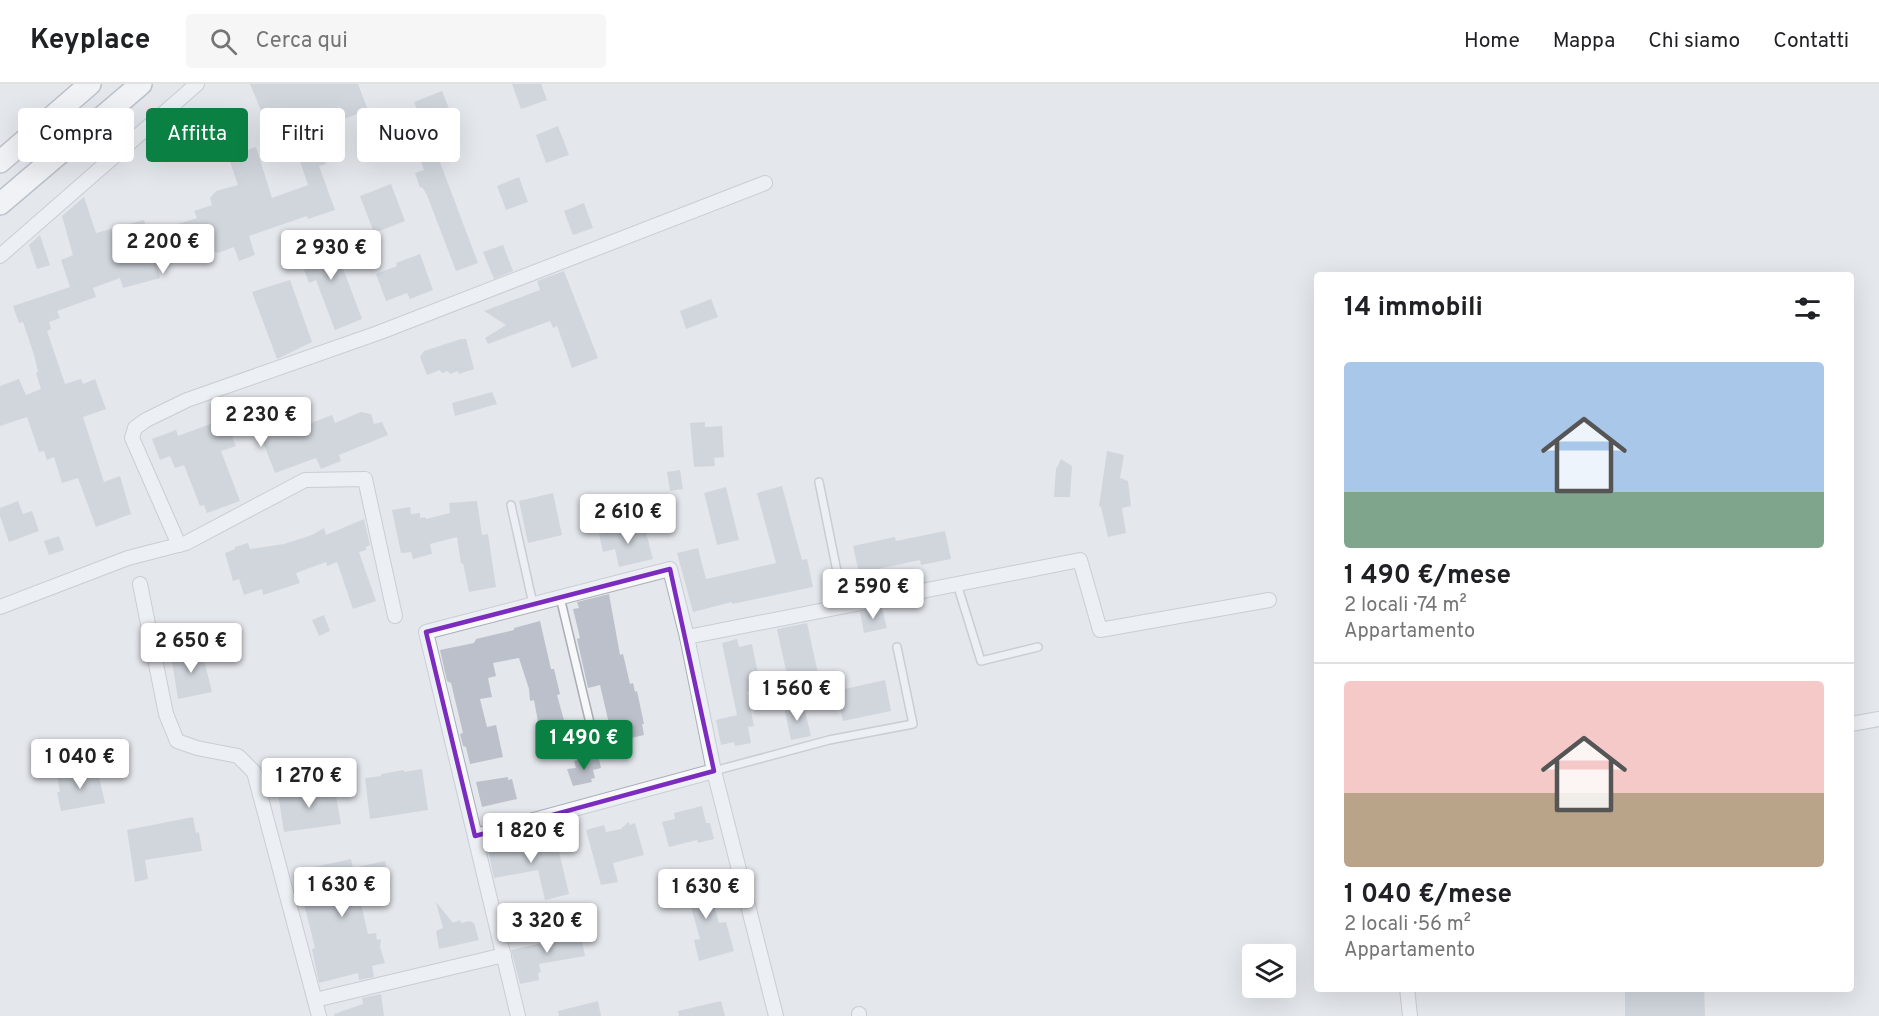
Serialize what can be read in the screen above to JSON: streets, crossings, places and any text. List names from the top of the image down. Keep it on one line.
{"page":{"header":"Keyplace","search":"Cerca qui","nav":["Home","Mappa","Chi siamo","Contatti"],"chip":["Compra","Affitta","Filtri","Nuovo"],"price":["2 200 €","2 930 €","2 230 €","2 610 €","2 590 €","2 650 €","1 560 €","1 490 €","1 040 €","1 270 €","1 820 €","1 630 €","1 630 €","3 320 €"],"heading":"14 immobili","list":[{"name":"1 490 €/mese","note":"2 locali · 74 m² · Appartamento"},{"name":"1 040 €/mese","note":"2 locali · 56 m² · Appartamento"}]}}
